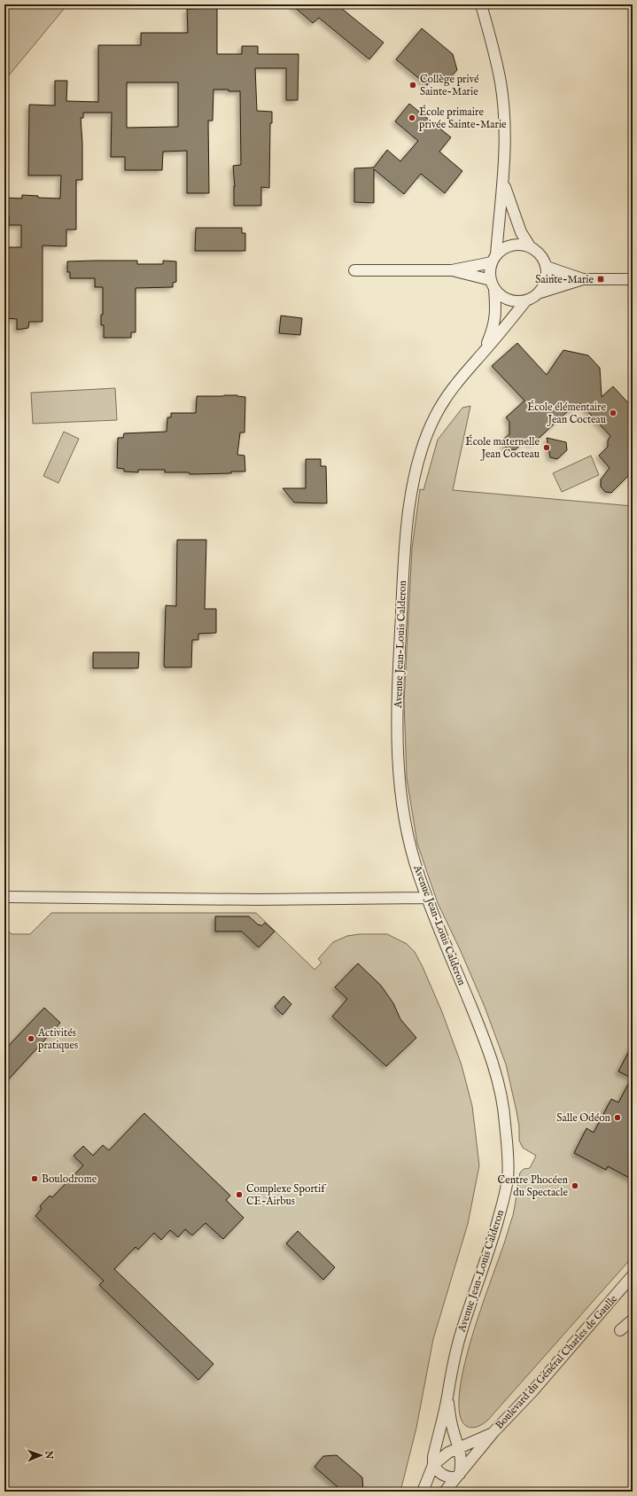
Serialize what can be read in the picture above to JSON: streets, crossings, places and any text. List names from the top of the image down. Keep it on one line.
{"streets":{"street":["Avenue Jean-Louis Calderon","Boulevard du Général Charles de Gaulle"]},"places":{"other":["Collège privé Sainte-Marie","École primaire privée Sainte-Marie","École élémentaire Jean Cocteau","École maternelle Jean Cocteau","Activités pratiques","Salle Odéon","Boulodrome","Centre Phocéen du Spectacle","Complexe Sportif CE-Airbus"],"transit":["Sainte-Marie"]},"north":"right"}
